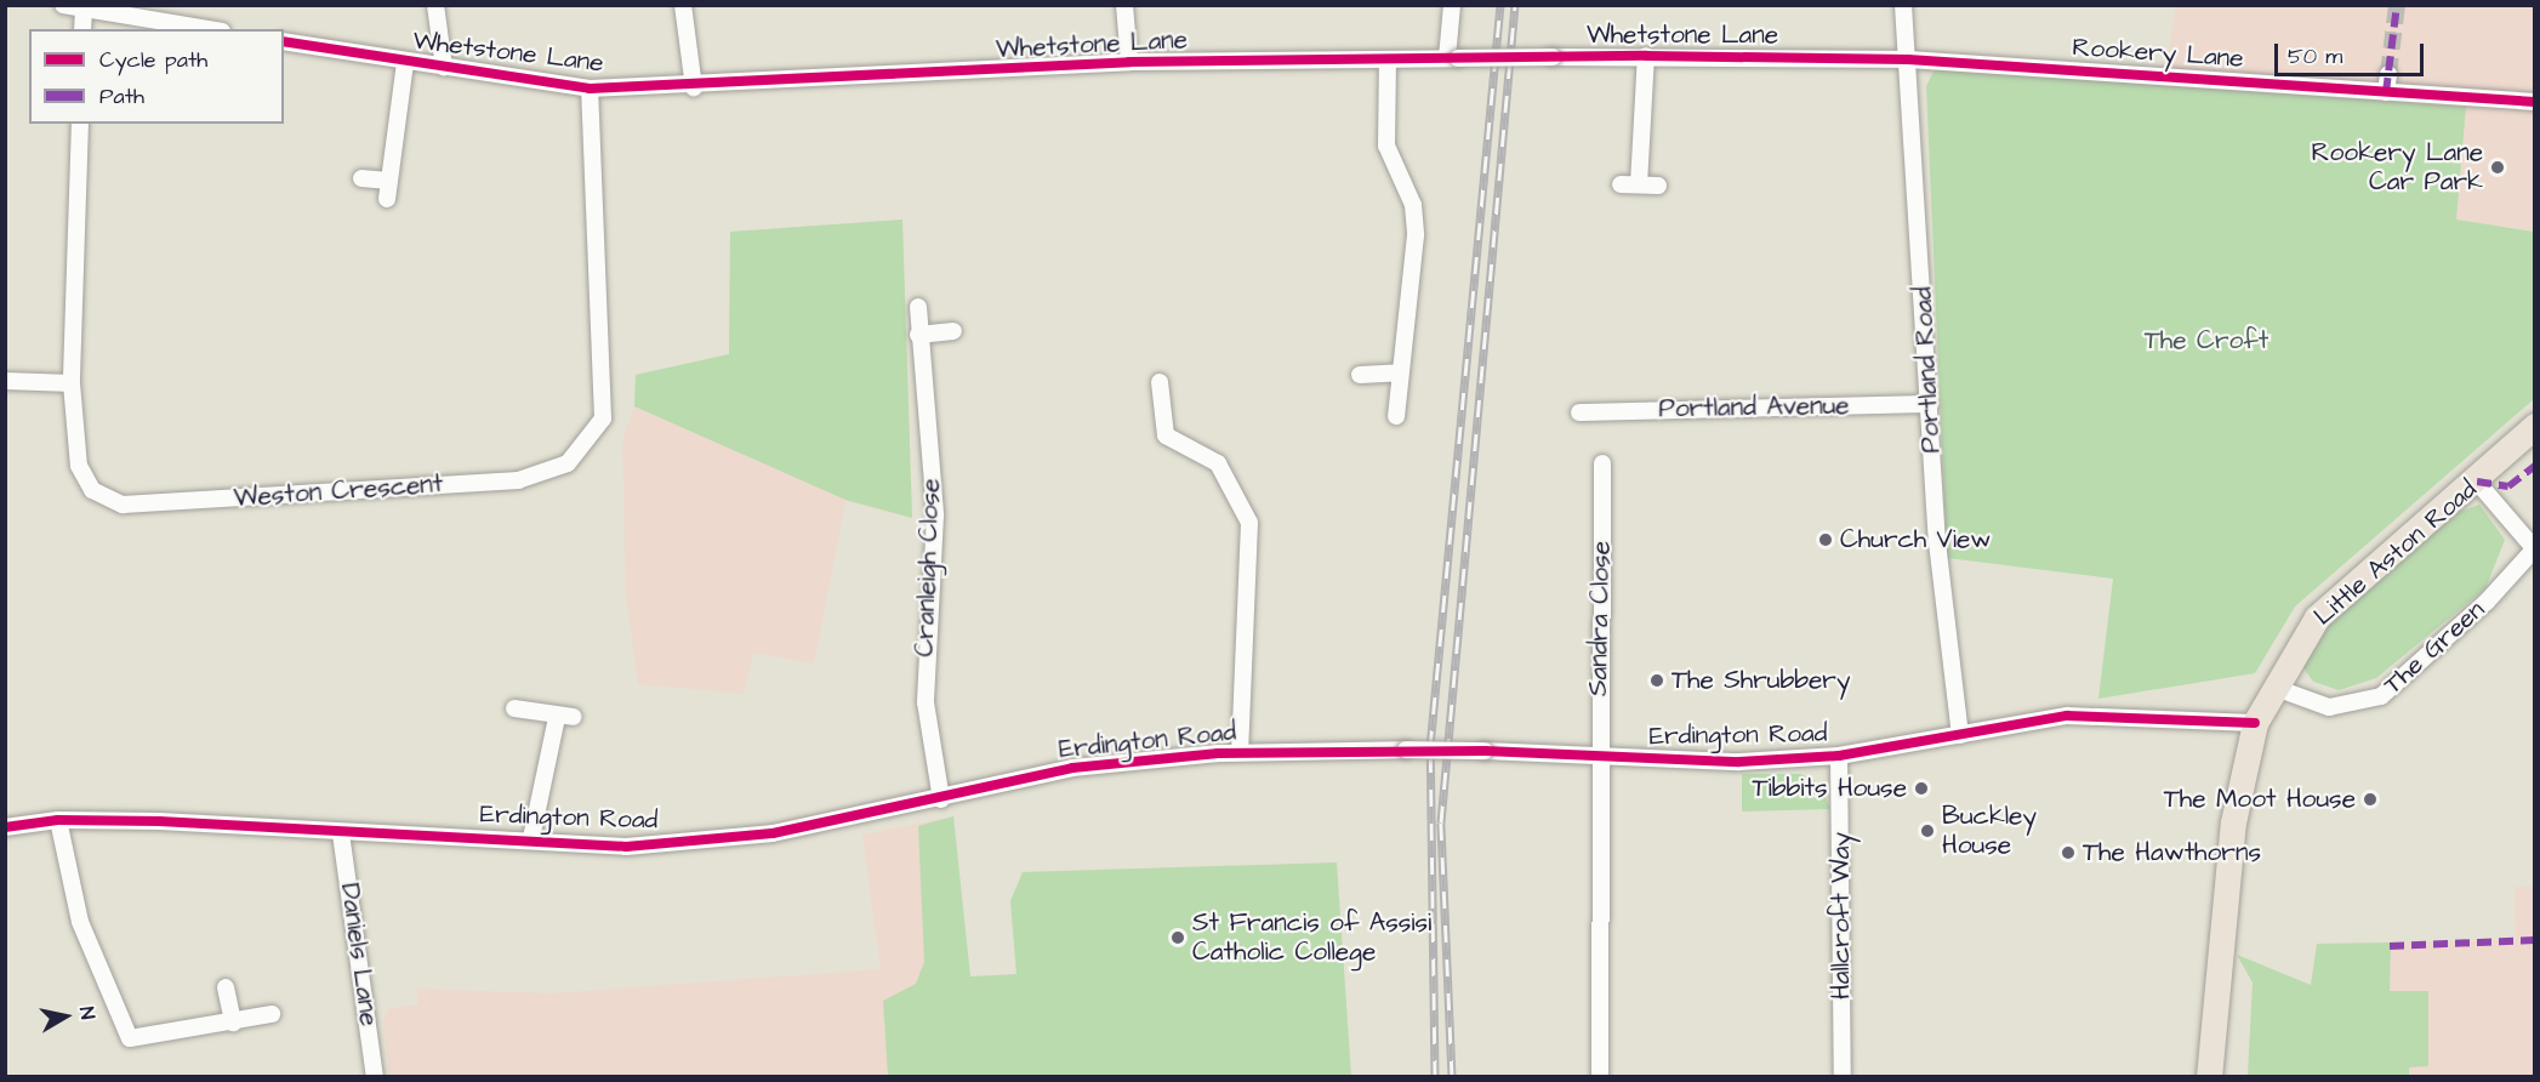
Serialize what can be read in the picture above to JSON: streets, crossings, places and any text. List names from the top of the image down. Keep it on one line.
{"streets":{"main road":["Little Aston Road"],"street":["Whetstone Lane","Rookery Lane","Portland Road","Portland Avenue","Weston Crescent","Cranleigh Close","Sandra Close","The Green","Erdington Road","Hallcroft Way","Daniels Lane"]},"crossings":[["Whetstone Lane","Rookery Lane"],["Whetstone Lane","Portland Road"],["Whetstone Lane","Weston Crescent"],["Rookery Lane","Portland Road"],["Portland Road","Portland Avenue"],["Portland Road","Erdington Road"],["Little Aston Road","The Green"],["Little Aston Road","Erdington Road"],["Cranleigh Close","Erdington Road"],["Sandra Close","Erdington Road"],["Erdington Road","Hallcroft Way"],["Erdington Road","Daniels Lane"]],"parks":["The Croft"],"places":["Rookery Lane Car Park","Church View","The Shrubbery","Tibbits House","The Moot House","Buckley House","The Hawthorns","St Francis of Assisi Catholic College"],"legend":["Cycle path","Path"],"scale_bar":"50 m","north":"right"}
